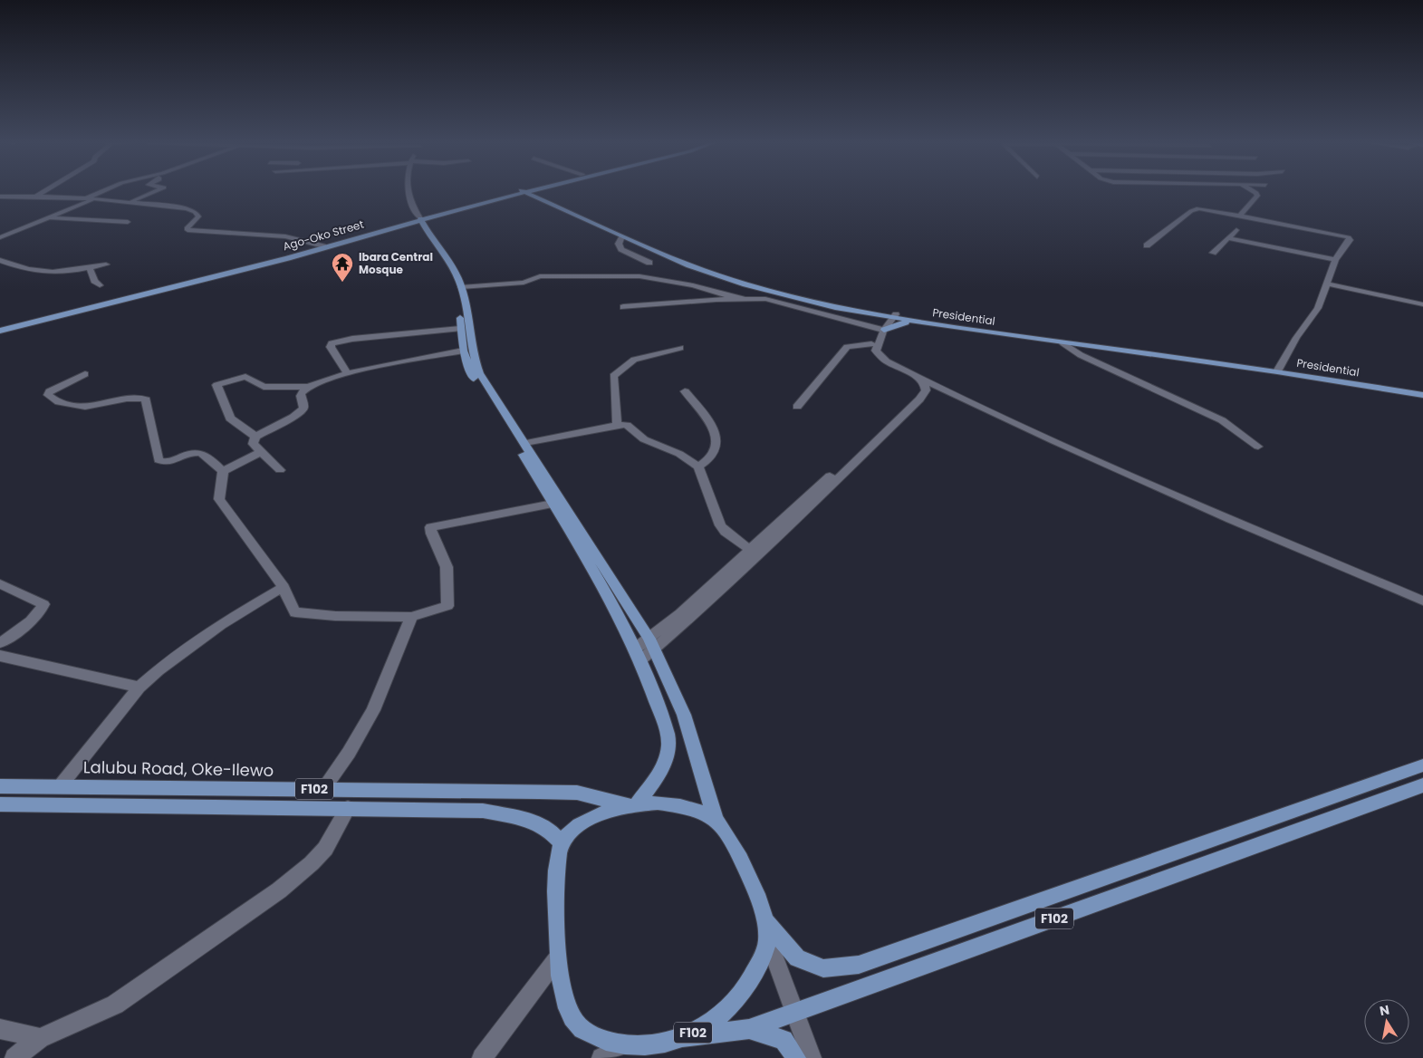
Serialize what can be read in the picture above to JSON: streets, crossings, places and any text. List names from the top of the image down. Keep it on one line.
{"streets":{"main road":["Ago-Oko Street","Presidential","Lalubu Road, Oke-Ilewo","F102"]},"crossings":[["Lalubu Road, Oke-Ilewo","F102"]],"places":{"temple":["Ibara Central Mosque"]},"north":"top"}
